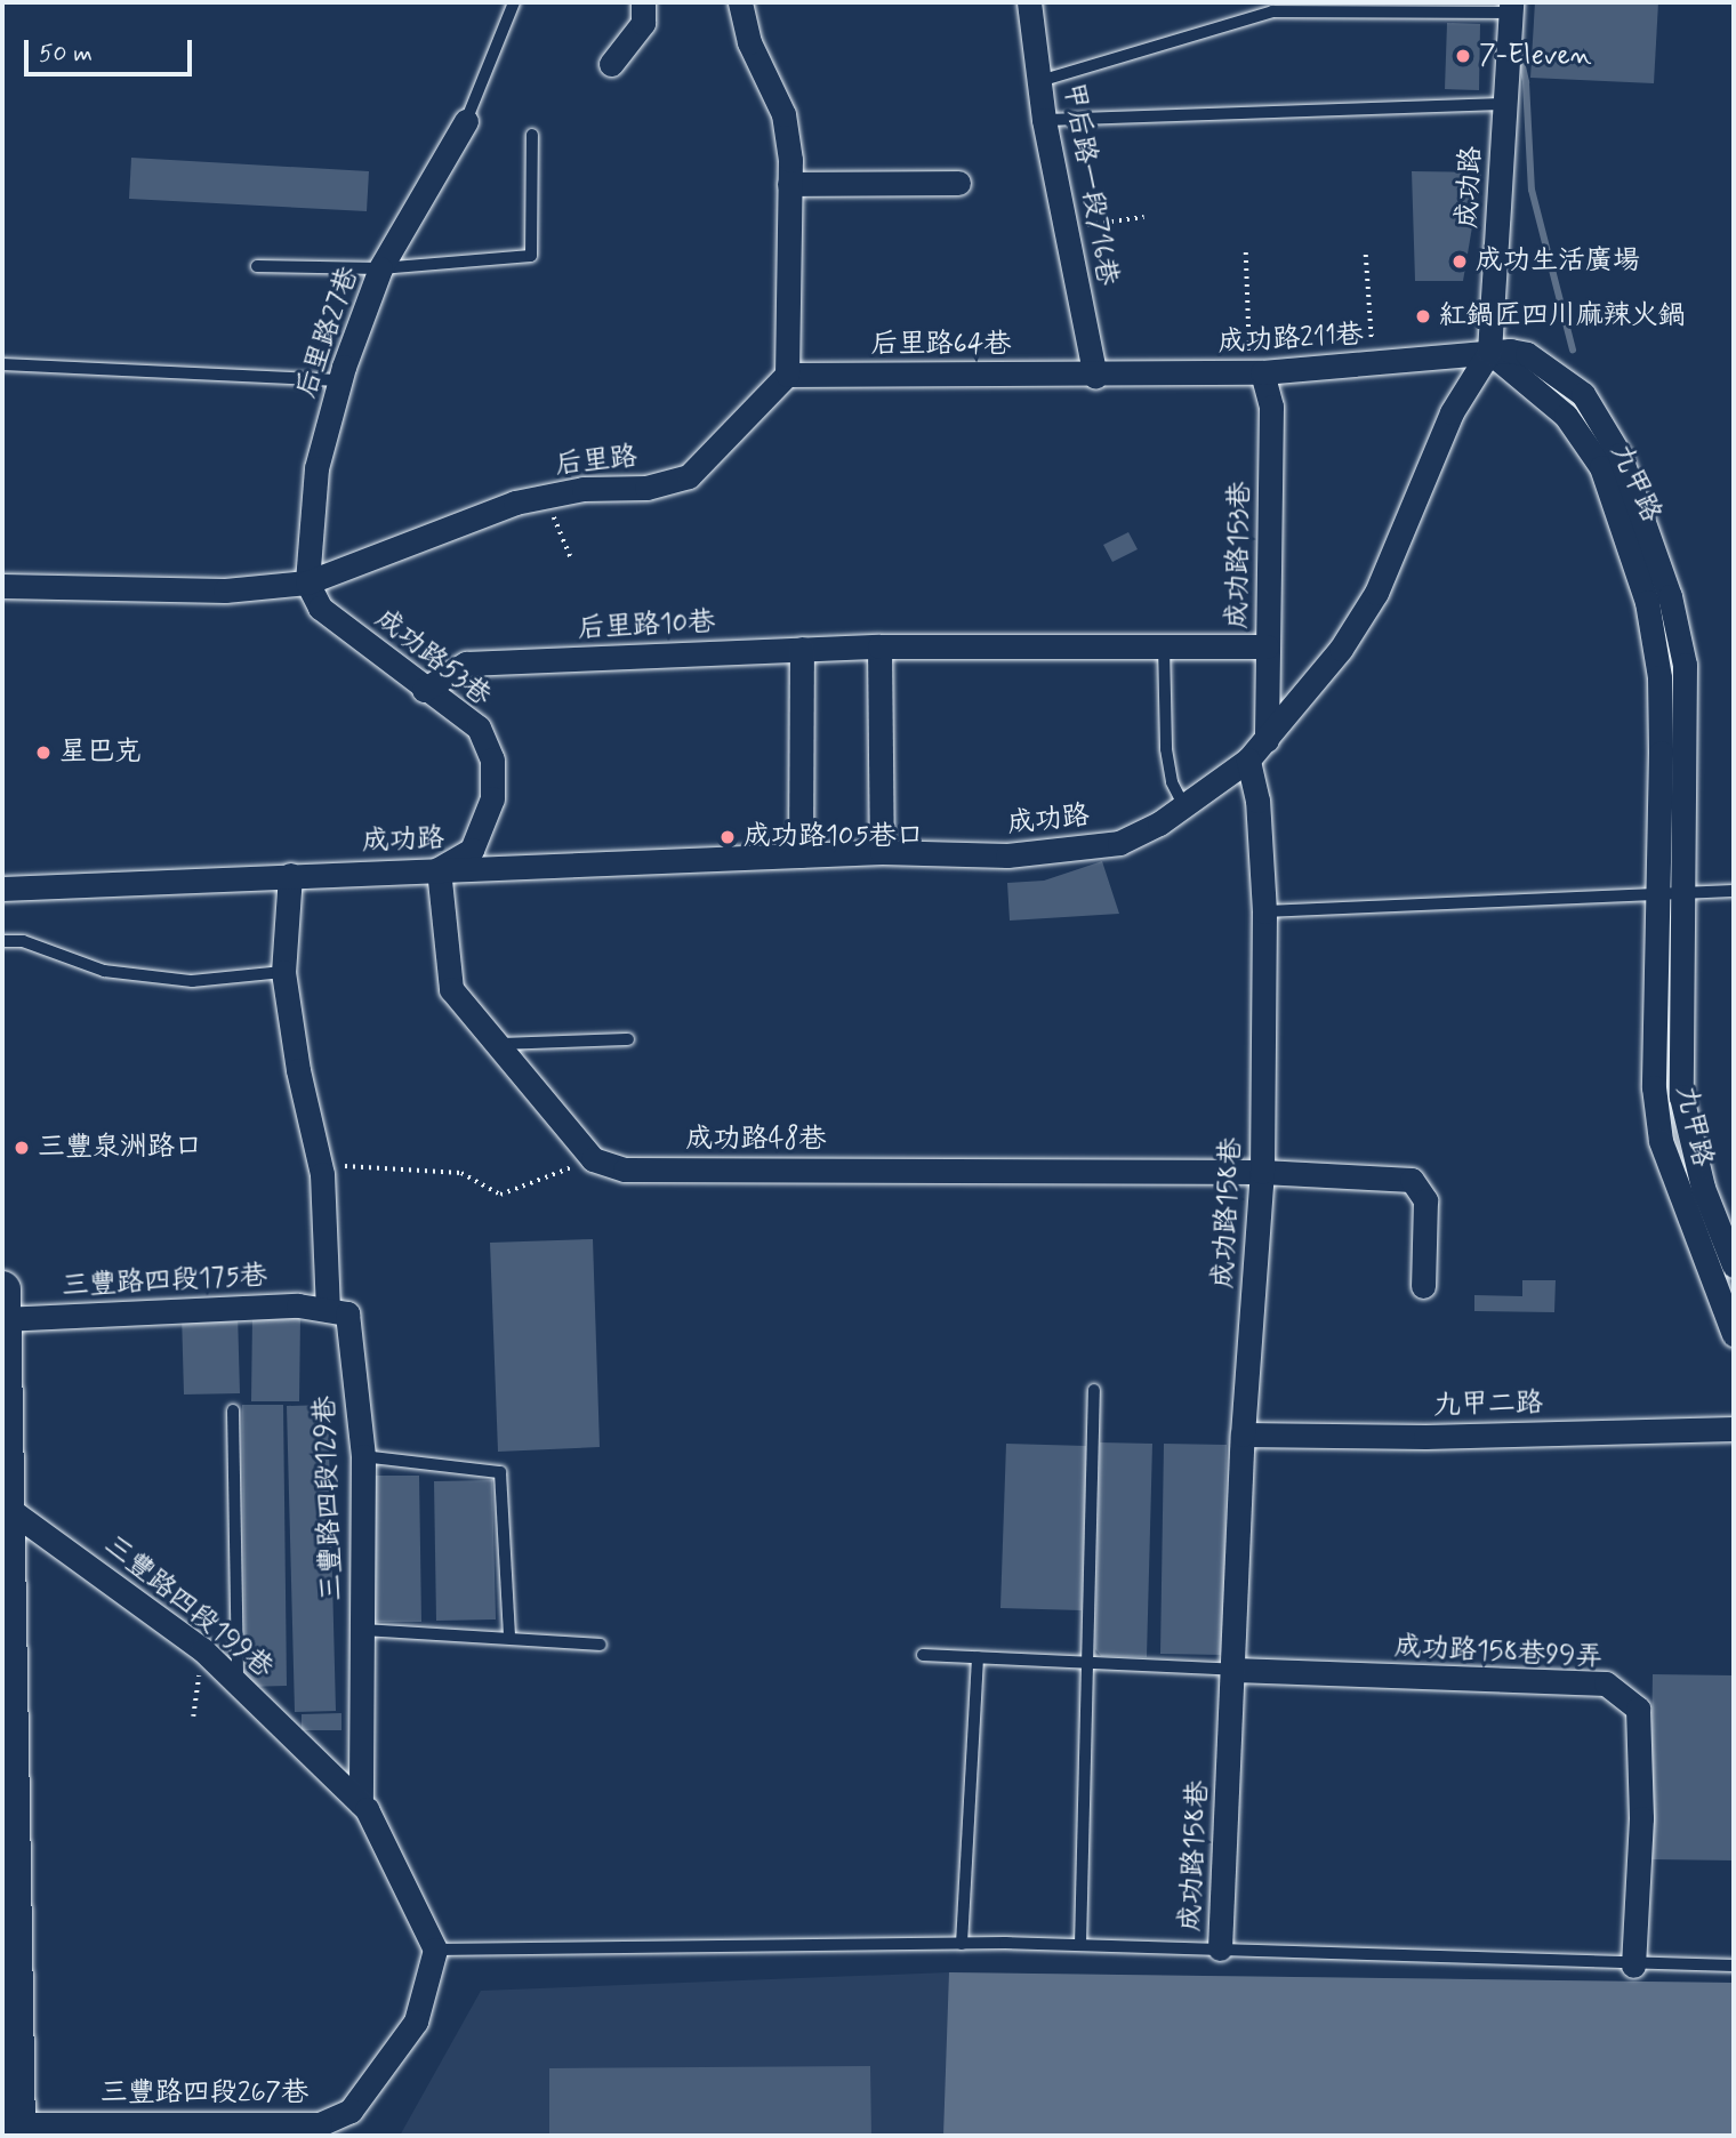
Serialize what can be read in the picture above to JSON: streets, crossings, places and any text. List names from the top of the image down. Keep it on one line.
{"streets":{"street":["甲后路一段716巷","成功路","后里路27巷","成功路211巷","后里路64巷","后里路","九甲路","成功路153巷","后里路10巷","成功路53巷","成功路48巷","成功路158巷","三豐路四段175巷","九甲二路","三豐路四段129巷","三豐路四段199巷","成功路158巷99弄","三豐路四段267巷"]},"crossings":[["甲后路一段716巷","成功路211巷"],["甲后路一段716巷","后里路64巷"],["成功路","成功路211巷"],["成功路","九甲路"],["成功路","成功路153巷"],["成功路","成功路53巷"],["成功路","成功路158巷"],["后里路27巷","后里路"],["后里路27巷","成功路53巷"],["成功路211巷","后里路64巷"],["成功路211巷","九甲路"],["成功路211巷","成功路153巷"],["后里路64巷","后里路"],["后里路","成功路53巷"],["成功路153巷","后里路10巷"],["后里路10巷","成功路53巷"],["成功路48巷","成功路158巷"],["成功路158巷","九甲二路"],["成功路158巷","成功路158巷99弄"],["三豐路四段175巷","三豐路四段129巷"],["三豐路四段129巷","三豐路四段199巷"]],"places":["7-Eleven","成功生活廣場","紅鍋匠四川麻辣火鍋","星巴克","成功路105巷口","三豐泉洲路口"],"scale_bar":"50 m"}
